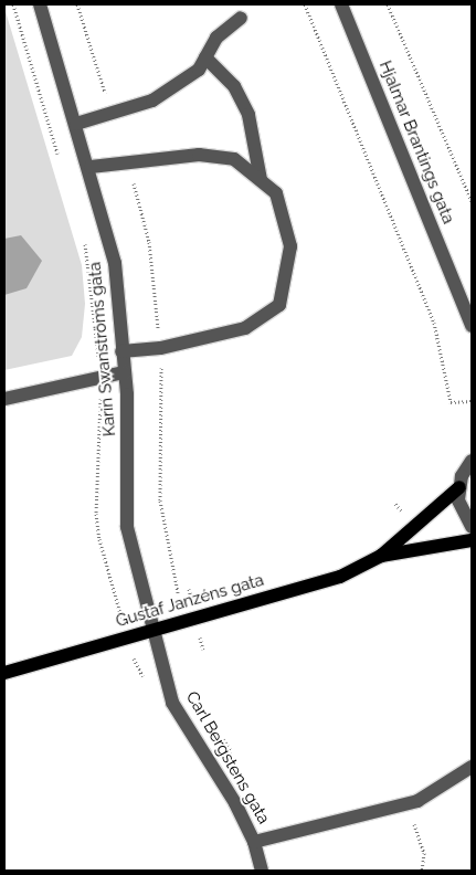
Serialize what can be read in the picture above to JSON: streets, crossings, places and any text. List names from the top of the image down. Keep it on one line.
{"streets":{"main road":["Gustaf Janzéns gata"],"street":["Hjalmar Brantings gata","Karin Swanströms gata","Carl Bergstens gata"]},"crossings":[["Karin Swanströms gata","Gustaf Janzéns gata"],["Karin Swanströms gata","Carl Bergstens gata"],["Gustaf Janzéns gata","Carl Bergstens gata"]]}
